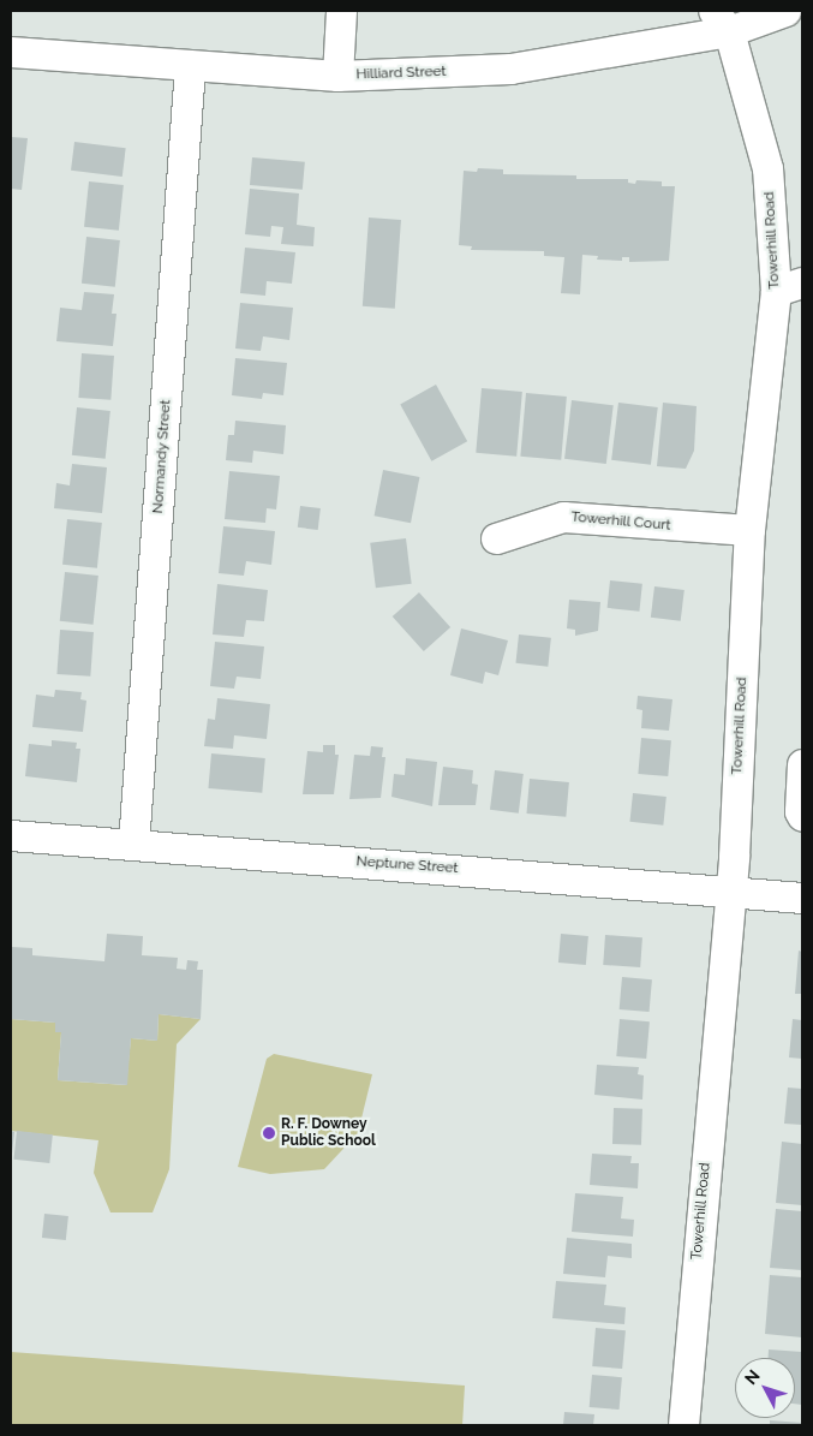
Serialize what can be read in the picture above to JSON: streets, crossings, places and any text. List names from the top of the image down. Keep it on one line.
{"streets":{"street":["Hilliard Street","Towerhill Road","Normandy Street","Towerhill Court","Neptune Street"]},"crossings":[["Hilliard Street","Towerhill Road"],["Hilliard Street","Normandy Street"],["Towerhill Road","Towerhill Court"],["Towerhill Road","Neptune Street"],["Normandy Street","Neptune Street"]],"places":["R. F. Downey Public School"],"north":"top left"}
